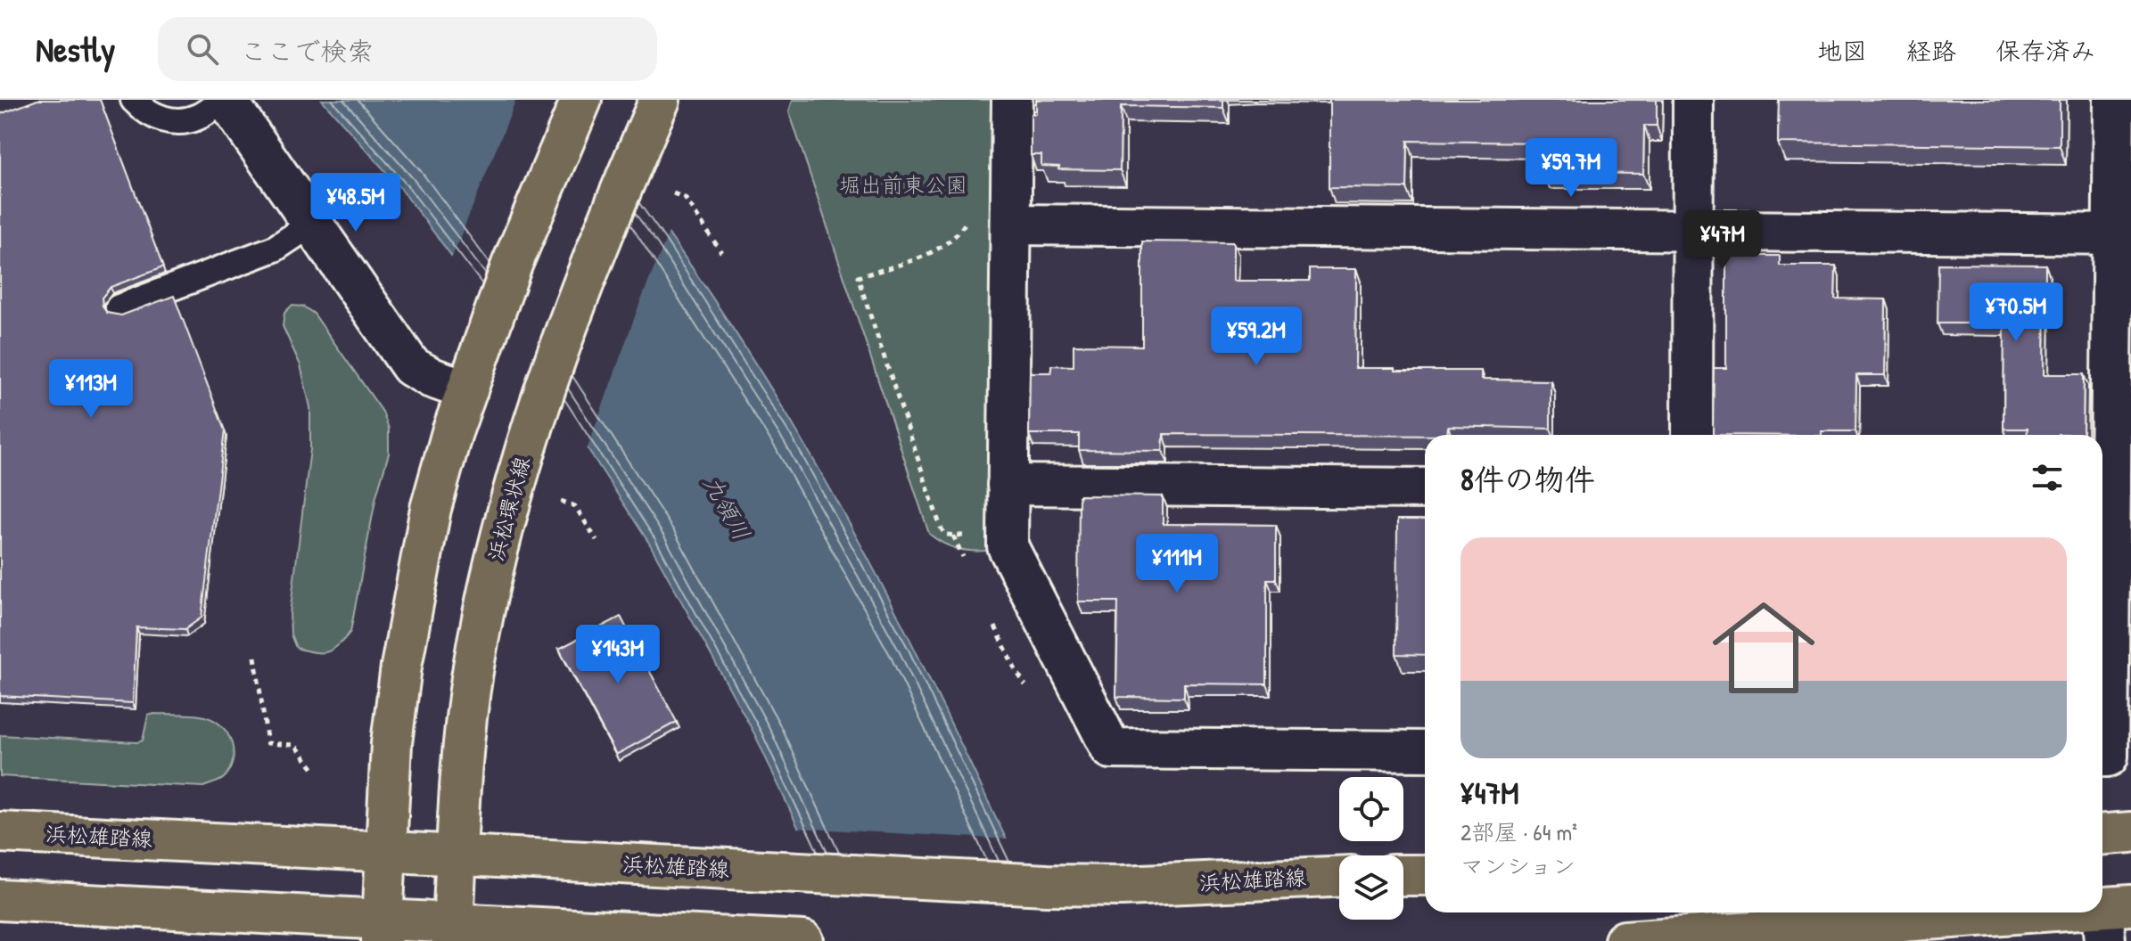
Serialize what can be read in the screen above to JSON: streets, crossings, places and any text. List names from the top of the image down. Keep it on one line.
{"streets":{"main road":["浜松環状線","浜松雄踏線"]},"crossings":[["浜松環状線","浜松雄踏線"]],"water":["九領川"],"parks":["堀出前東公園"],"page":{"header":"Nestly","search":"ここで検索","nav":["地図","経路","保存済み"],"price":["¥59.7M","¥48.5M","¥47M","¥70.5M","¥59.2M","¥113M","¥111M","¥143M"],"heading":"8件の物件","list":[{"name":"¥47M","note":"2部屋 · 64 m² · マンション"}]}}
